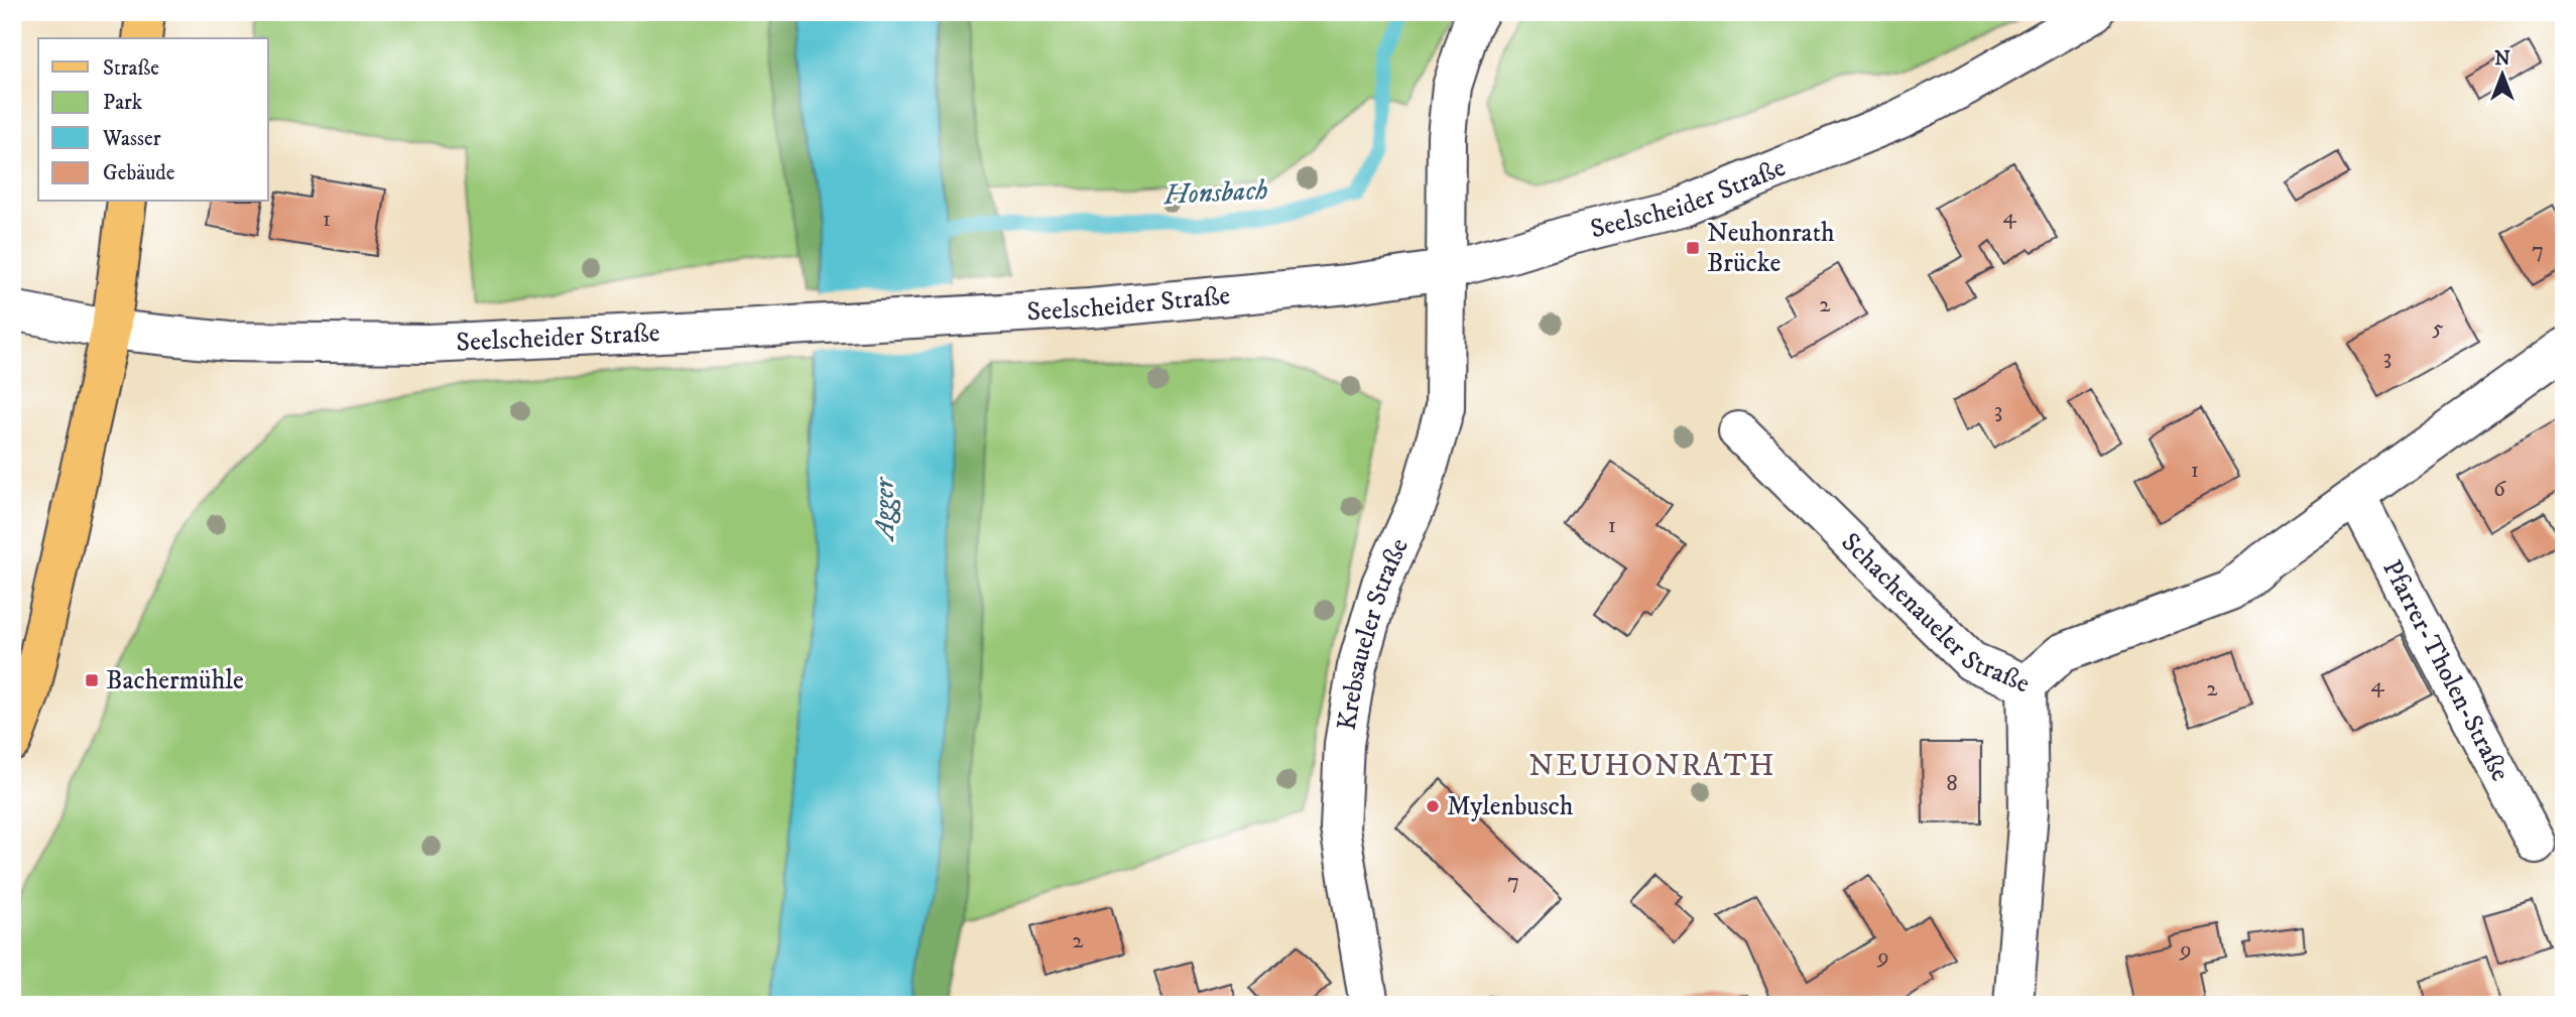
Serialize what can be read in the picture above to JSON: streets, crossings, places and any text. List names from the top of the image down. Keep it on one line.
{"streets":{"street":["Seelscheider Straße","Schachenaueler Straße","Krebsaueler Straße","Pfarrer-Tholen-Straße"]},"crossings":[["Seelscheider Straße","Krebsaueler Straße"]],"districts":["NEUHONRATH"],"water":["Honsbach","Agger"],"places":{"transit":["Neuhonrath Brücke","Bachermühle"],"other":["Mylenbusch"]},"house_numbers":["4","1","7","2","5","3","3","1","6","1","4","2","8","7","2","9","9"],"legend":["Straße","Park","Wasser","Gebäude"],"north":"top"}
